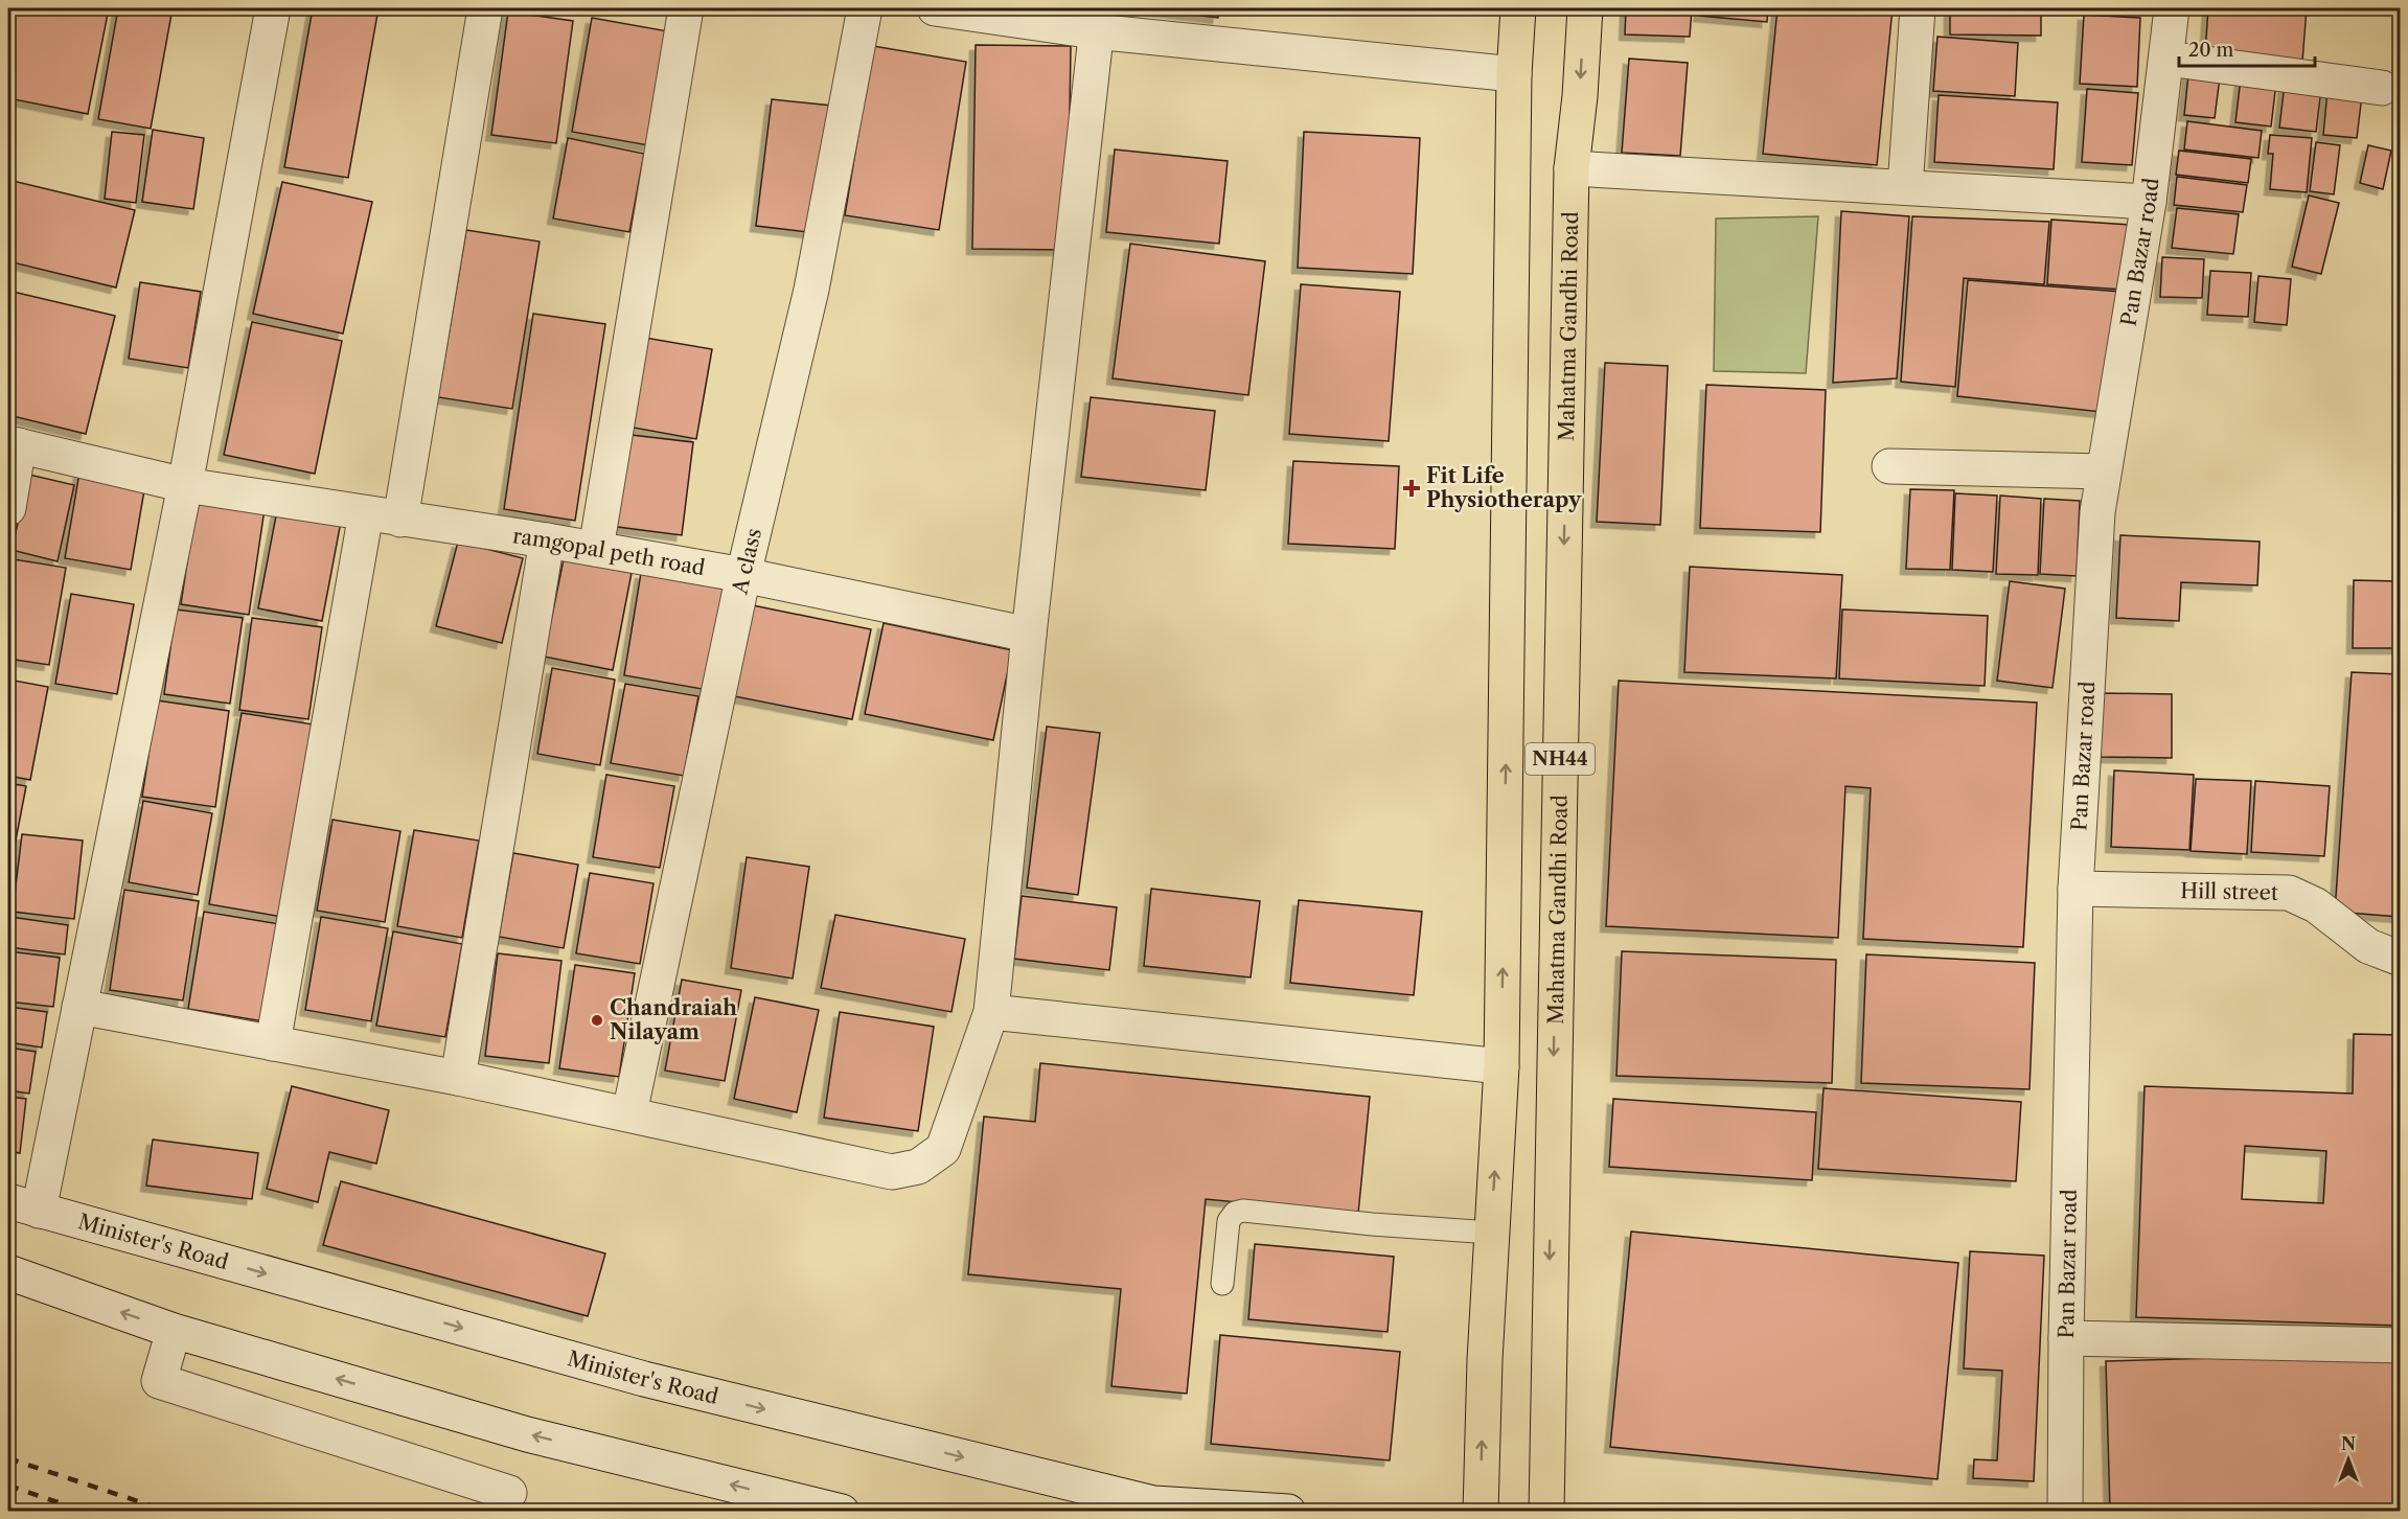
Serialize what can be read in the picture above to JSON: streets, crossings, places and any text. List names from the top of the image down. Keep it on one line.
{"streets":{"highway":["Mahatma Gandhi Road","NH44"],"street":["Pan Bazar road","ramgopal peth road","A class","Hill street","Minister's Road"]},"crossings":[["Pan Bazar road","Hill street"],["ramgopal peth road","A class"]],"places":{"health":["Fit Life Physiotherapy"],"other":["Chandraiah Nilayam"]},"scale_bar":"20 m","north":"top"}
